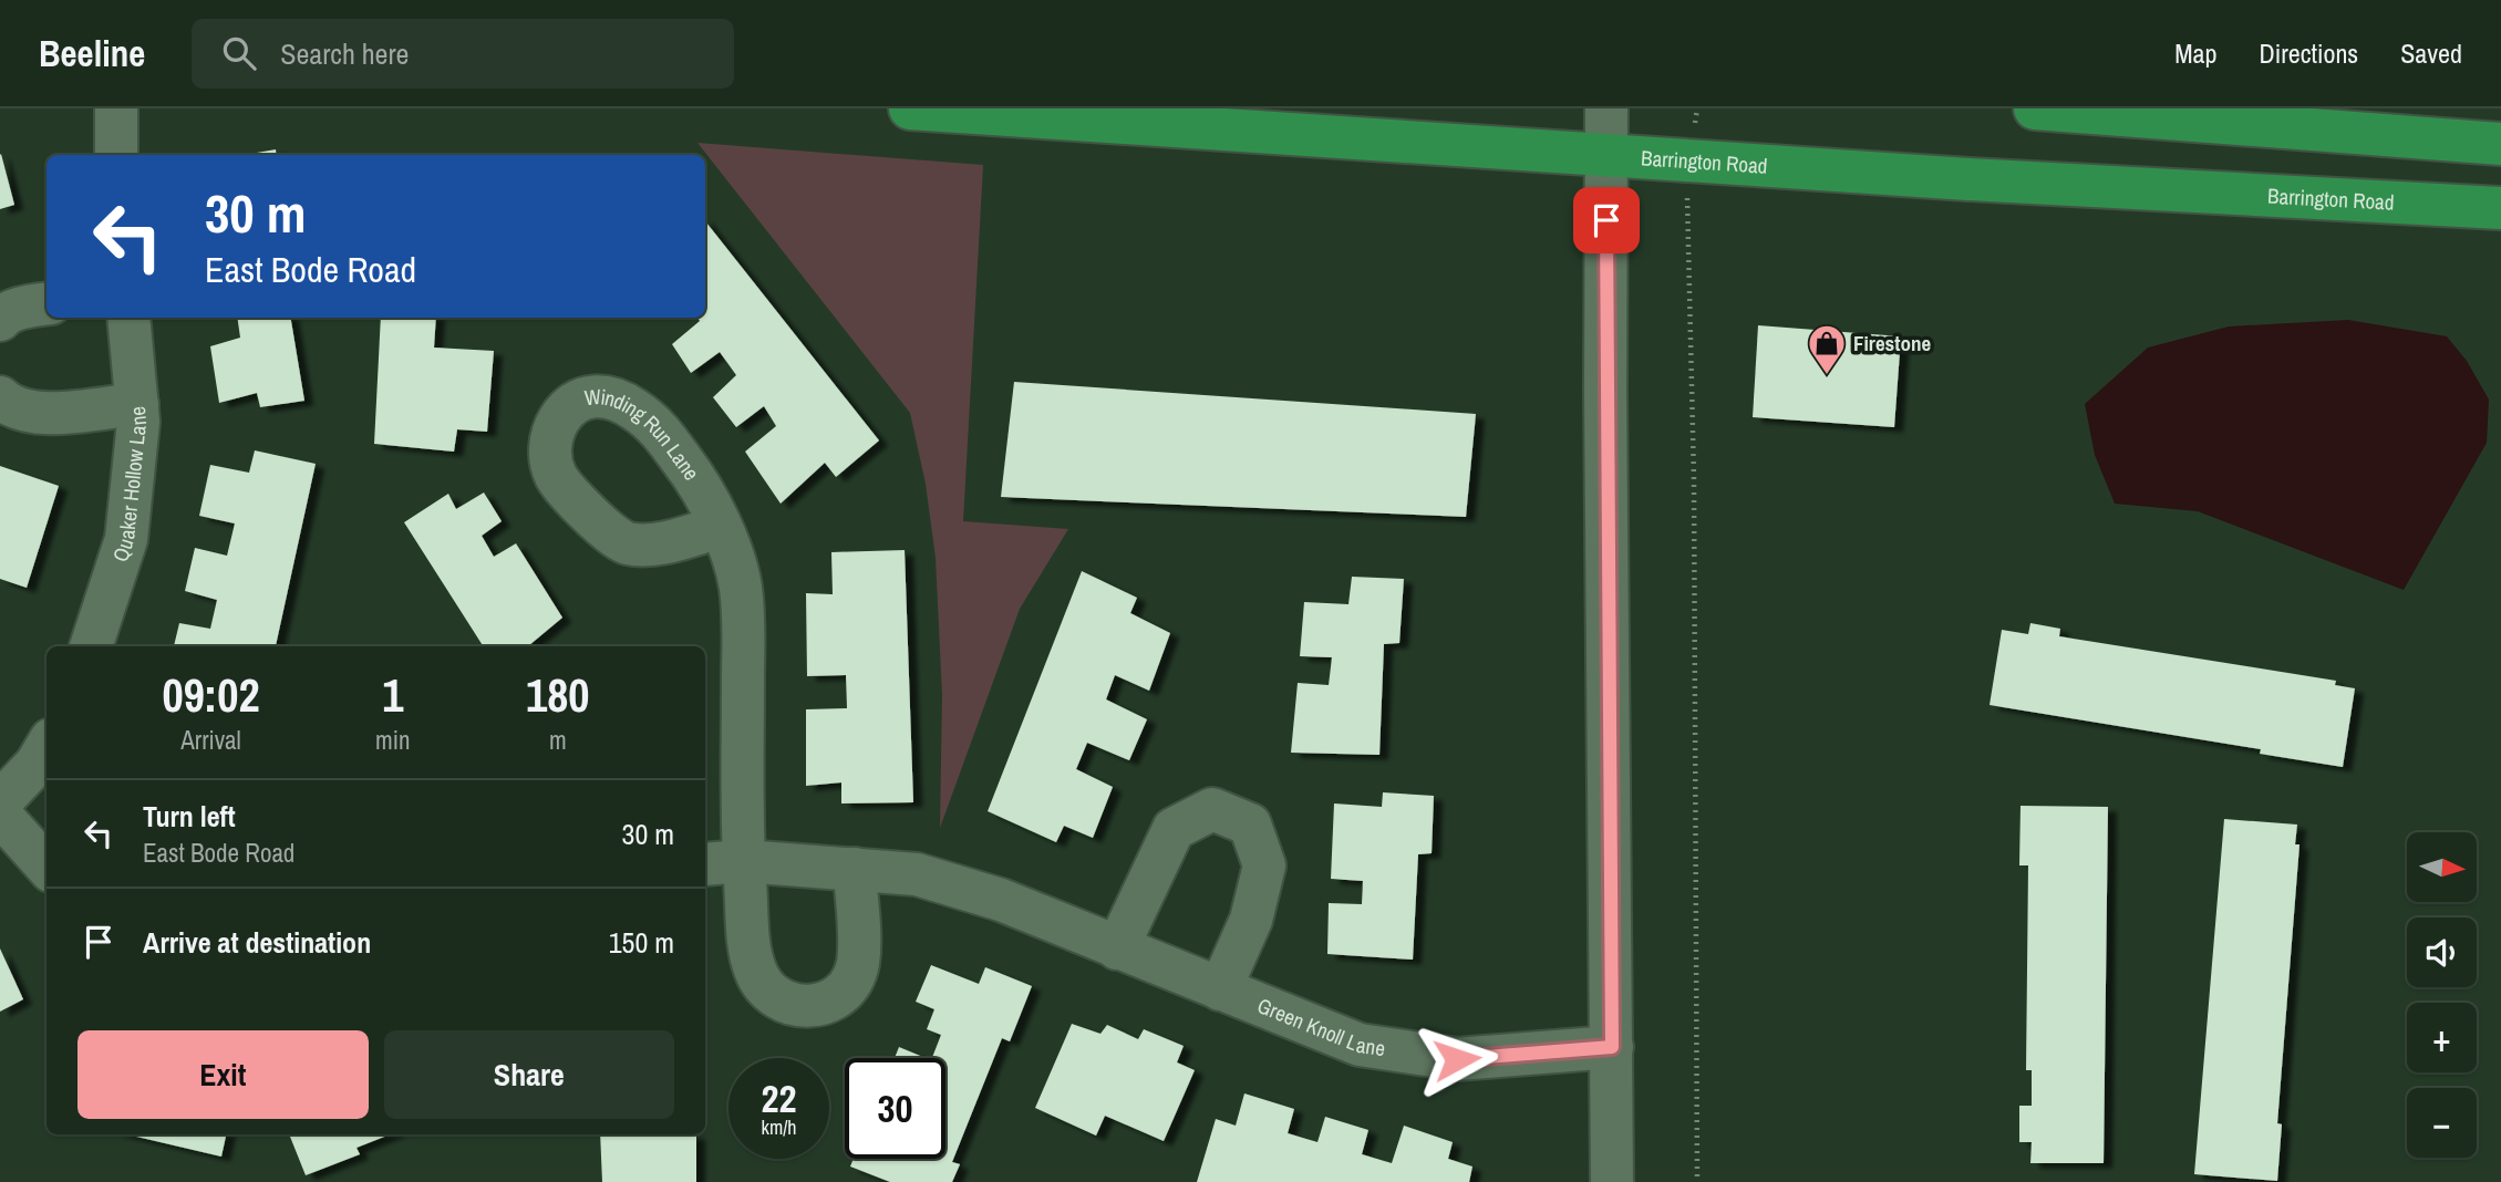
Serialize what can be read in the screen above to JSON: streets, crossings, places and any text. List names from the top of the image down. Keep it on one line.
{"streets":{"main road":["Barrington Road"],"street":["Quaker Hollow Lane","Green Knoll Lane"]},"places":{"shop":["Firestone"]},"north":"right","page":{"header":"Beeline","search":"Search here","nav":["Map","Directions","Saved"],"turn":["30 m","East Bode Road"],"eta":["09:02","Arrival","1","min","180","m"],"list":[{"name":"Turn left","note":"East Bode Road","value":"30 m"},{"name":"Arrive at destination","value":"150 m"}],"map_buttons":["+","−"],"buttons":["Exit","Share"],"speed":"22 km/h","limit":"30"}}
